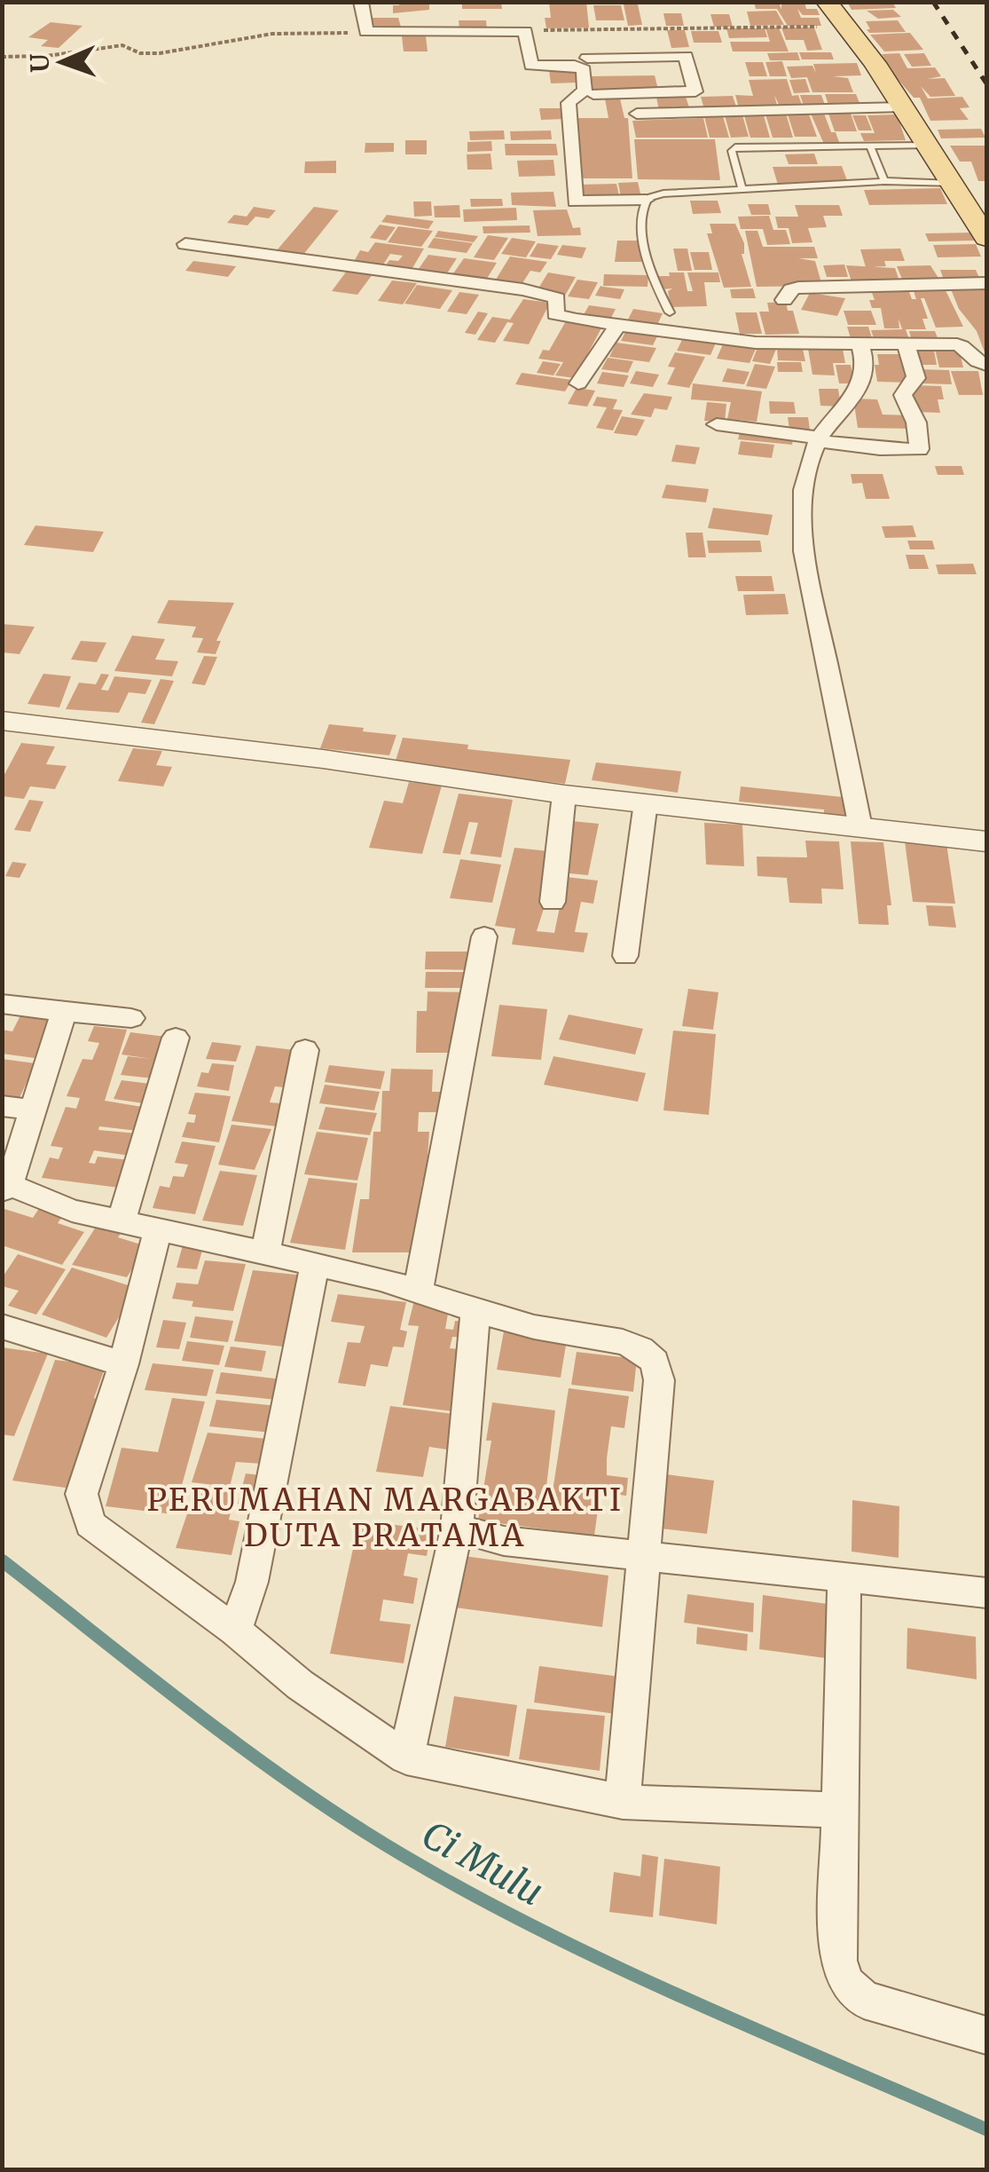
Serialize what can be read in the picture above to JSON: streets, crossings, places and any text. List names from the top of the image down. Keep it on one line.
{"districts":["PERUMAHAN MARGABAKTI DUTA PRATAMA"],"water":["Ci Mulu"],"north":"left"}
